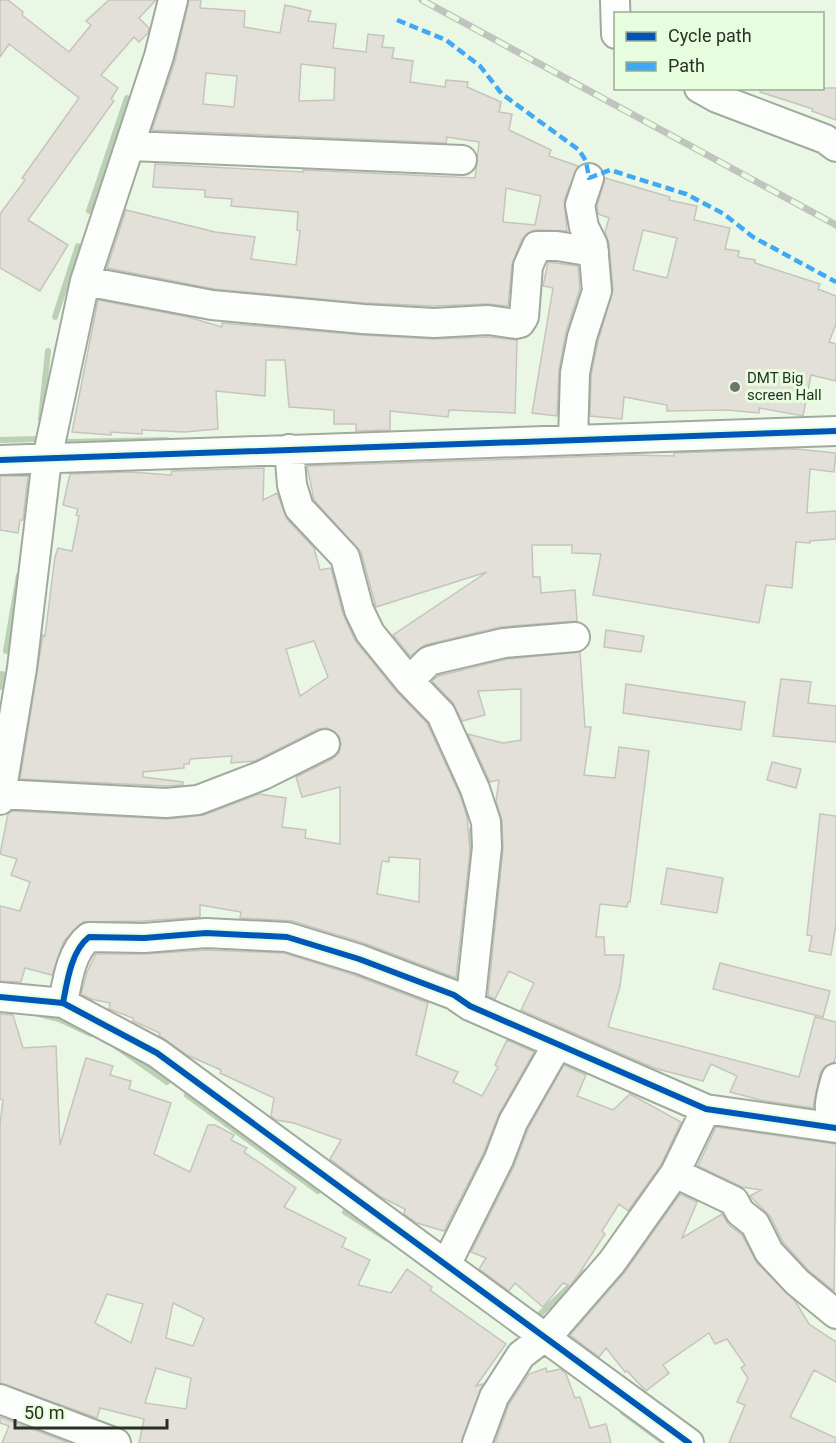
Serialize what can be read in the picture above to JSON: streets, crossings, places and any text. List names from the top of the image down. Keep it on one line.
{"places":["DMT Big screen Hall"],"legend":["Cycle path","Path"],"scale_bar":"50 m"}
